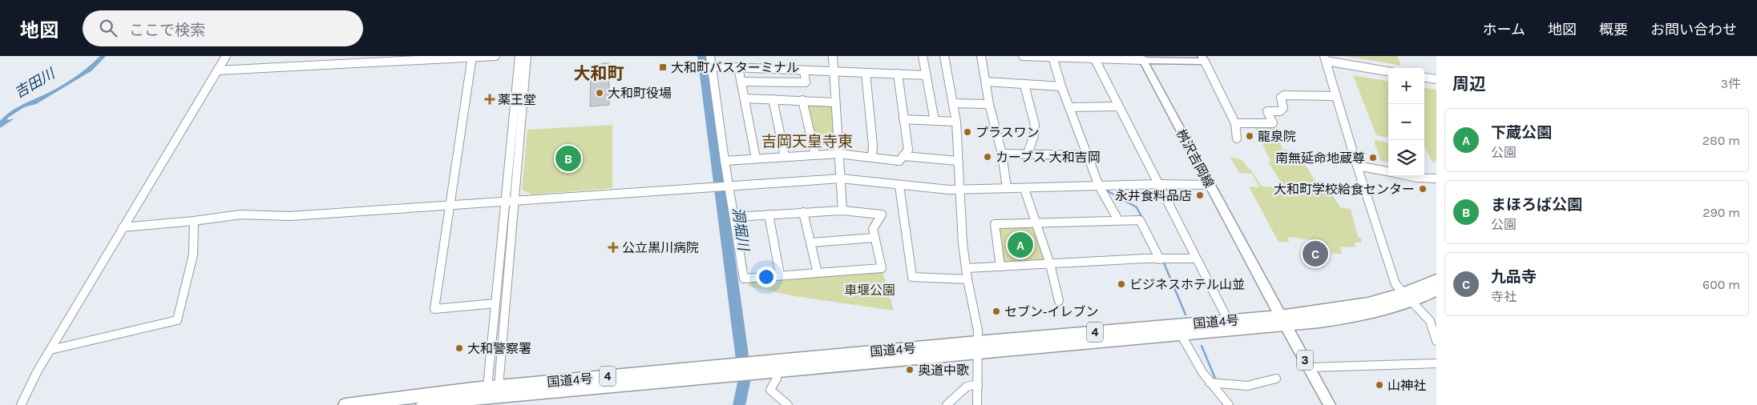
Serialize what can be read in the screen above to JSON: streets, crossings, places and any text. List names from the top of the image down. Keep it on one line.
{"streets":{"highway":["国道4号","4"],"main road":["桝沢吉岡線","3"]},"crossings":[["桝沢吉岡線","国道4号"],["桝沢吉岡線","3"],["国道4号","3"]],"districts":["大和町","吉岡天皇寺東"],"water":["吉田川","洞堀川"],"parks":["車堰公園"],"places":{"transit":["大和町バスターミナル"],"other":["大和町役場","プラスワン","龍泉院","カーブス 大和吉岡","南無延命地蔵尊","大和町学校給食センター","永井食料品店","ビジネスホテル山並","セブン-イレブン","大和警察署","奥道中歌","山神社"],"health":["薬王堂","公立黒川病院"]},"page":{"header":"地図","search":"ここで検索","nav":["ホーム","地図","概要","お問い合わせ"],"heading":["周辺","3件"],"map_buttons":["+","−"],"list":[{"mark":"A","name":"下蔵公園","note":"公園","value":"280 m"},{"mark":"B","name":"まほろば公園","note":"公園","value":"290 m"},{"mark":"C","name":"九品寺","note":"寺社","value":"600 m"}],"pins":["B","A","C"]}}
